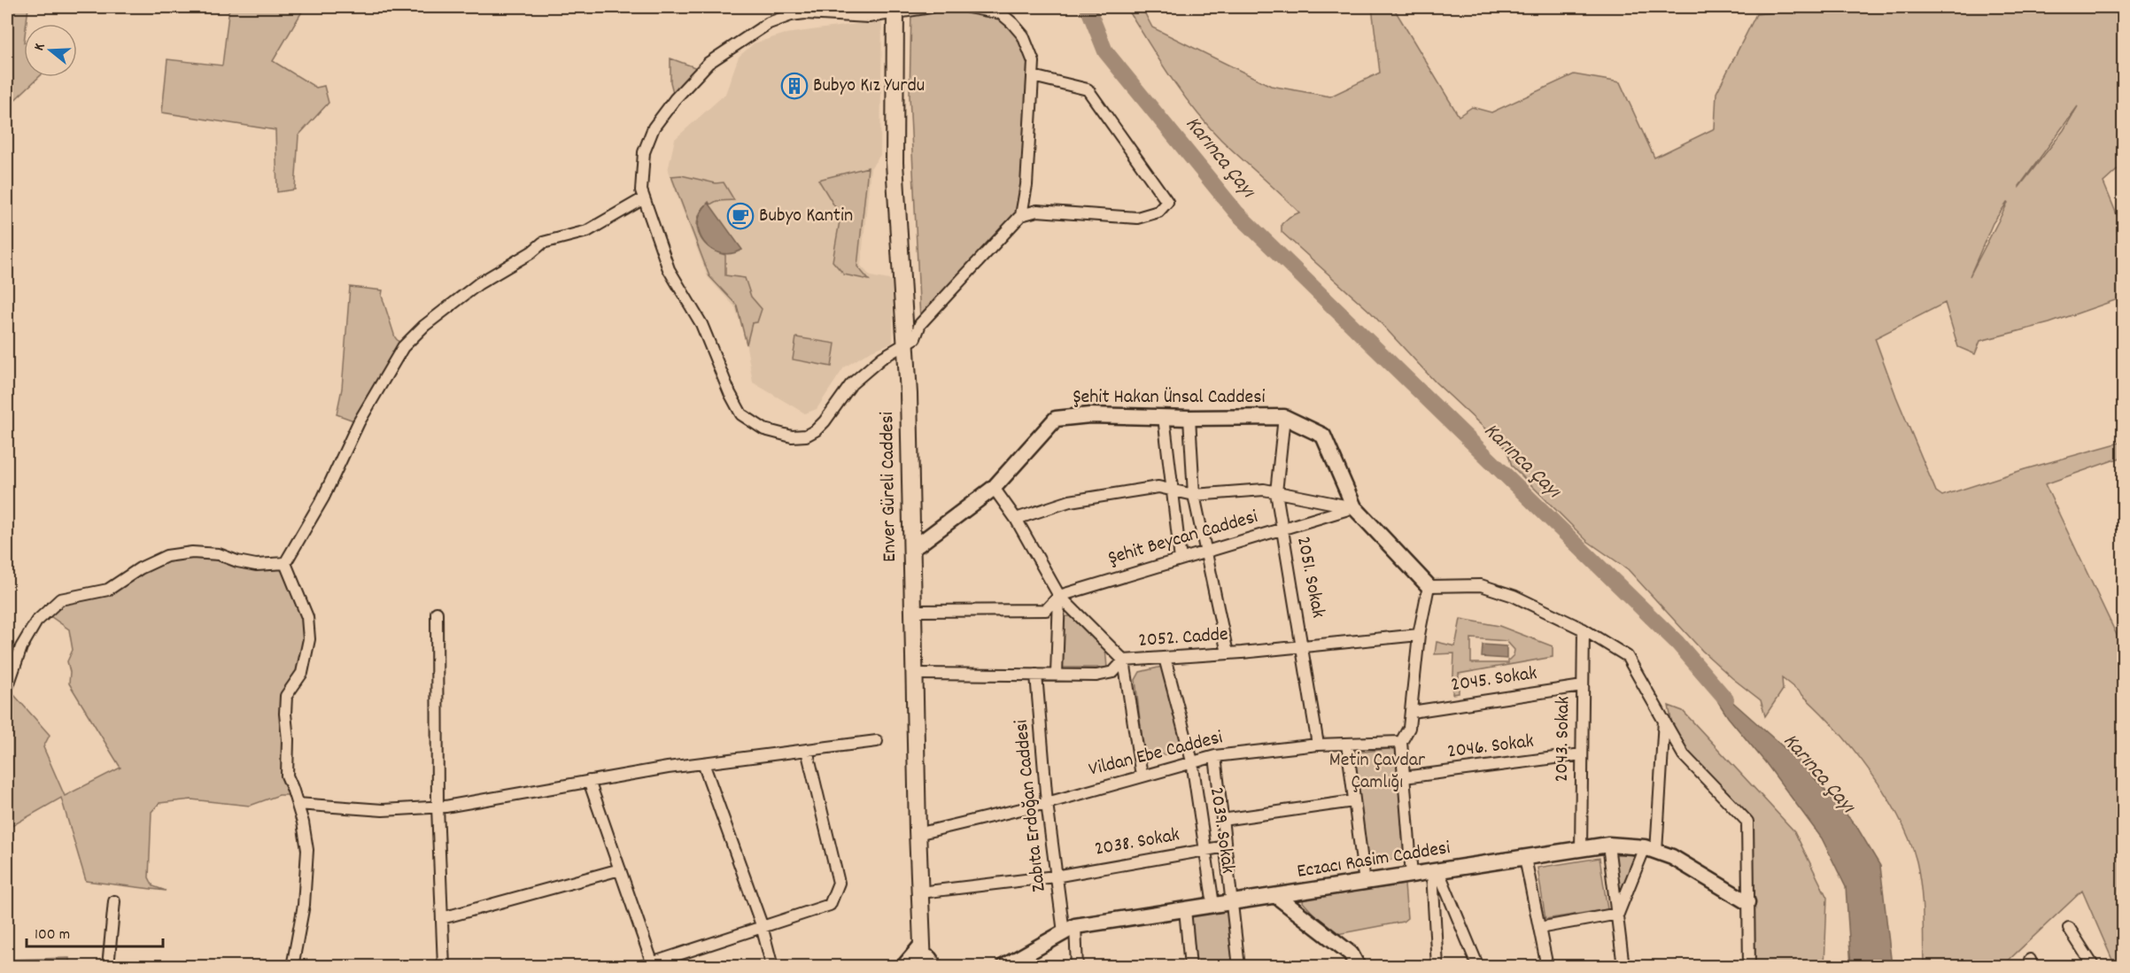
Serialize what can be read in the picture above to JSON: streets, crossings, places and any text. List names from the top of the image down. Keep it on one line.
{"streets":{"main road":["Şehit Hakan Ünsal Caddesi","Enver Güreli Caddesi","Eczacı Rasim Caddesi"],"street":["Şehit Beycan Caddesi","2051. Sokak","2052. Cadde","2045. Sokak","2043. Sokak","2046. Sokak","Vildan Ebe Caddesi","Zabıta Erdoğan Caddesi","2039. Sokak","2038. Sokak"]},"crossings":[["Şehit Hakan Ünsal Caddesi","Enver Güreli Caddesi"],["Şehit Hakan Ünsal Caddesi","Şehit Beycan Caddesi"],["Şehit Hakan Ünsal Caddesi","2051. Sokak"],["Enver Güreli Caddesi","Şehit Beycan Caddesi"],["Enver Güreli Caddesi","2052. Cadde"],["Enver Güreli Caddesi","Vildan Ebe Caddesi"],["Enver Güreli Caddesi","2038. Sokak"],["Şehit Beycan Caddesi","2051. Sokak"],["2051. Sokak","2052. Cadde"],["2051. Sokak","Vildan Ebe Caddesi"],["2052. Cadde","Zabıta Erdoğan Caddesi"],["2052. Cadde","2039. Sokak"],["2045. Sokak","2043. Sokak"],["2043. Sokak","2046. Sokak"],["2043. Sokak","Eczacı Rasim Caddesi"],["Vildan Ebe Caddesi","Zabıta Erdoğan Caddesi"],["Vildan Ebe Caddesi","2039. Sokak"],["Zabıta Erdoğan Caddesi","2038. Sokak"],["Zabıta Erdoğan Caddesi","Eczacı Rasim Caddesi"],["2039. Sokak","2038. Sokak"],["2039. Sokak","Eczacı Rasim Caddesi"]],"water":["Karınca Çayı"],"parks":["Metin Çavdar Çamlığı"],"places":{"building":["Bubyo Kız Yurdu"],"cafe":["Bubyo Kantin"]},"scale_bar":"100 m","north":"left"}
